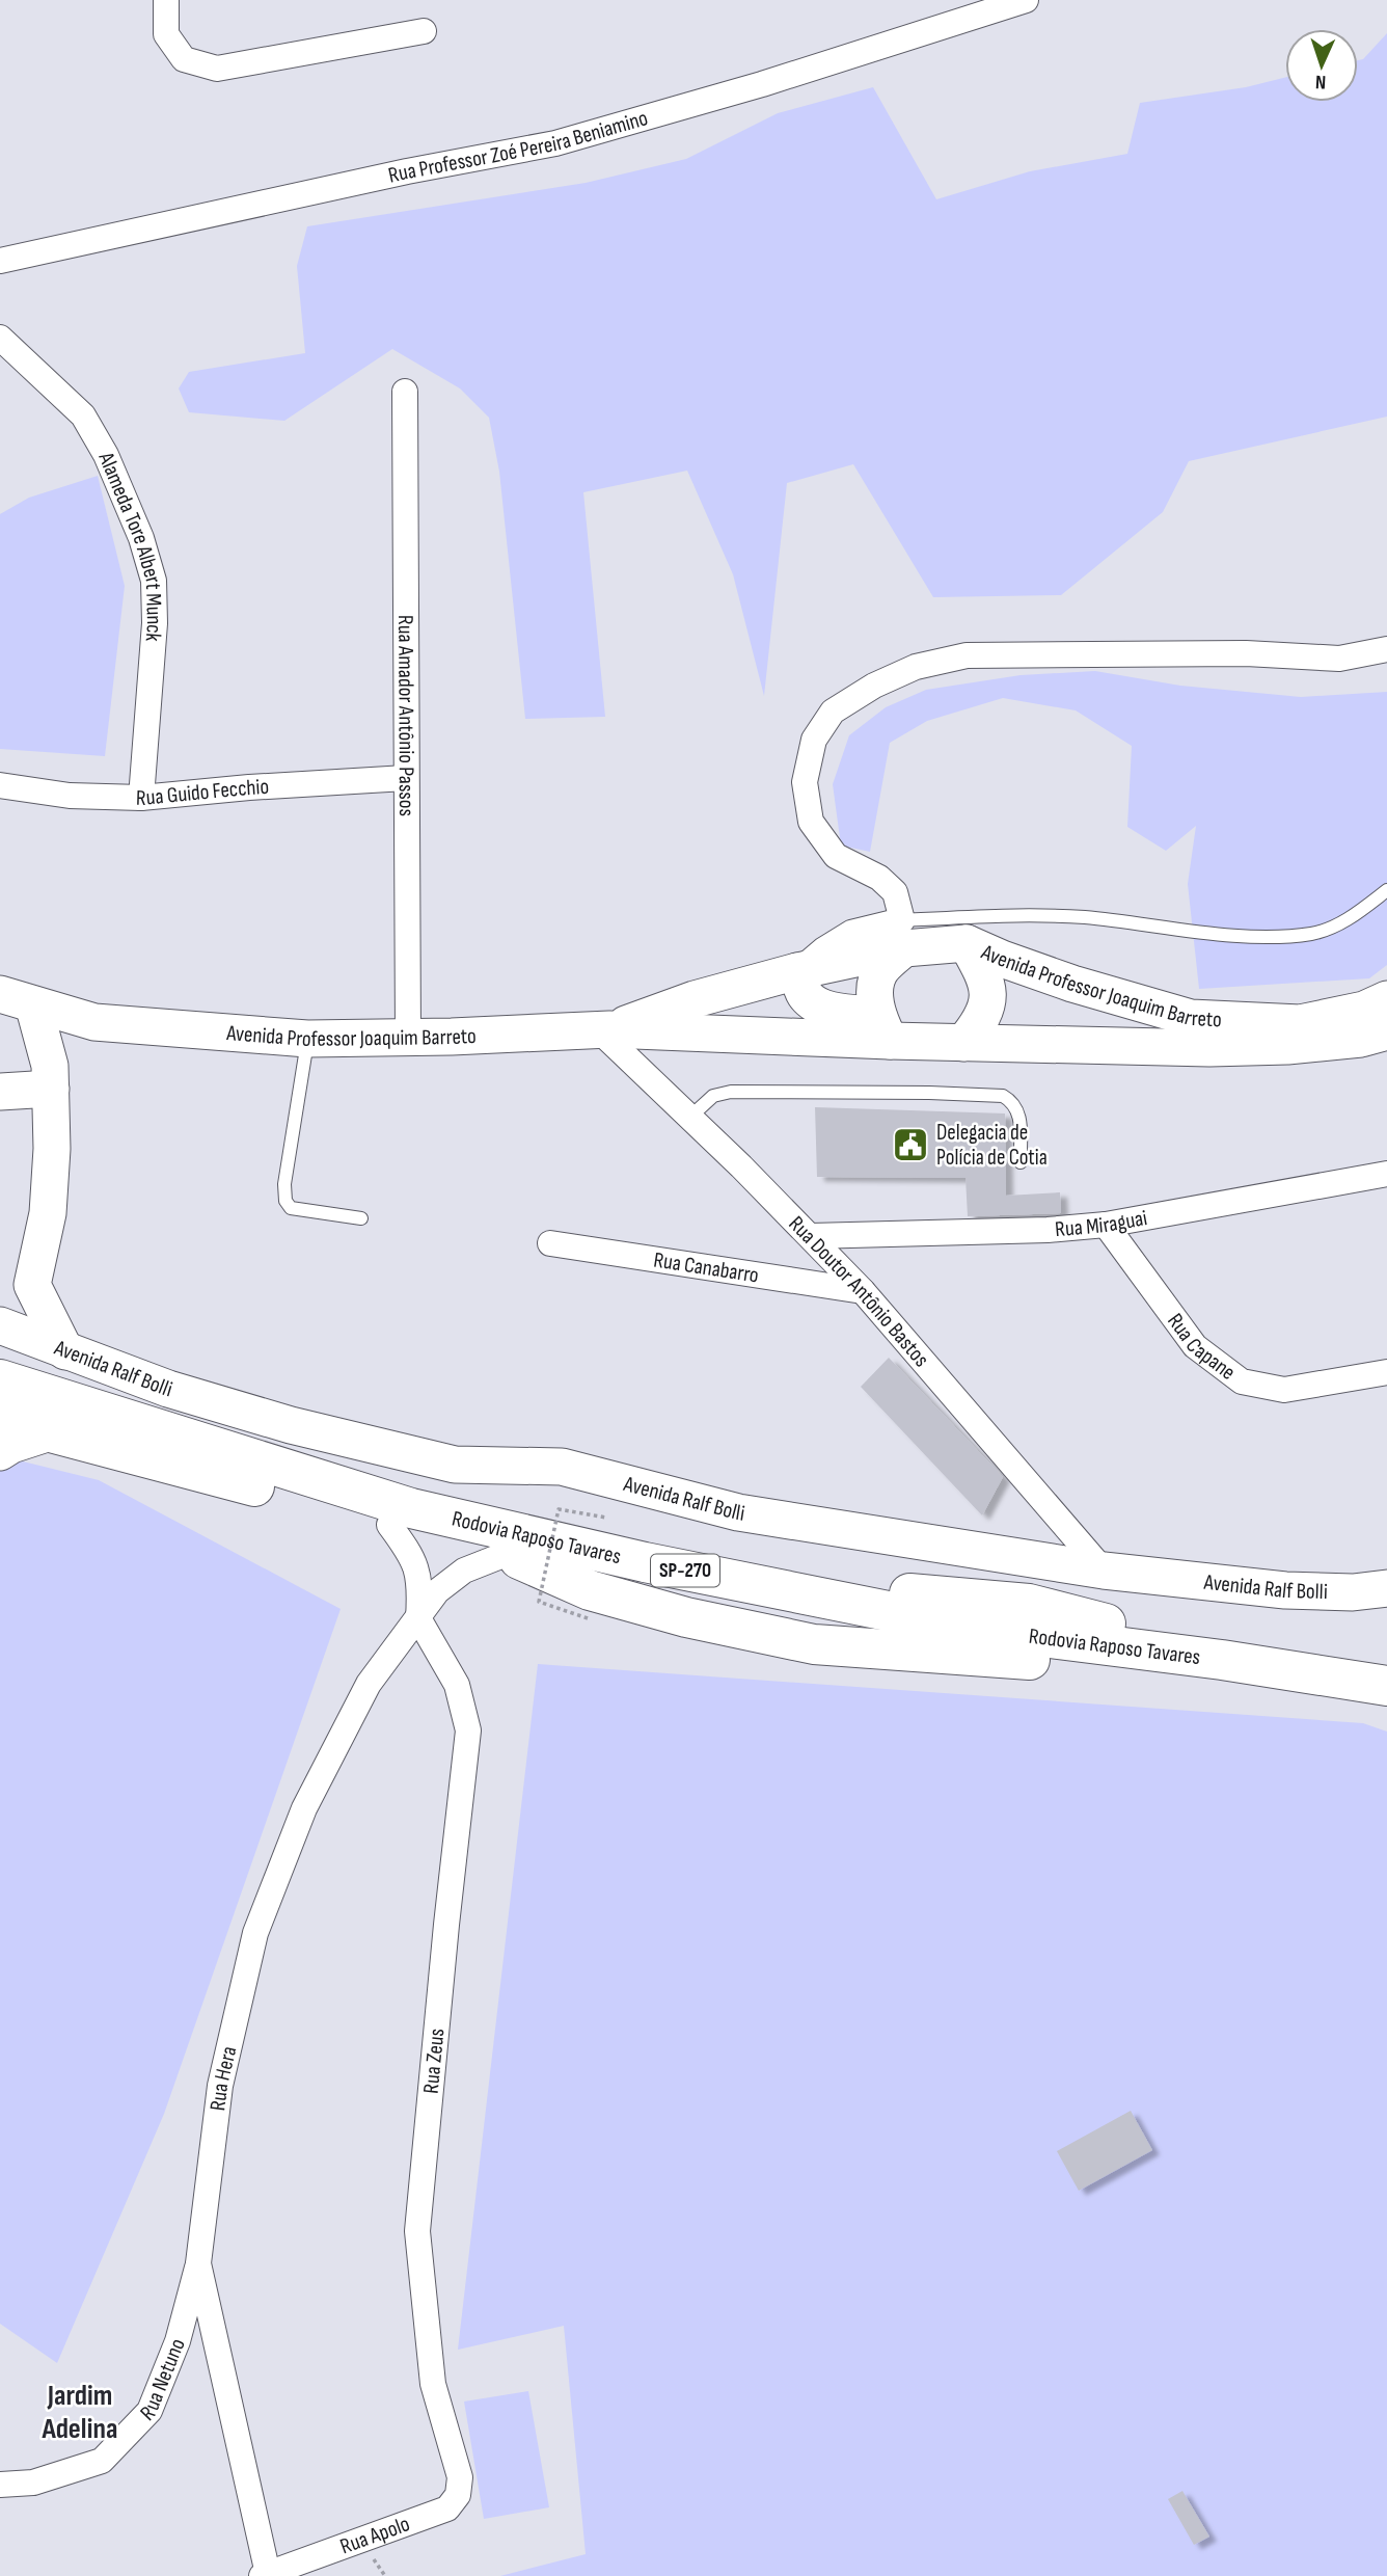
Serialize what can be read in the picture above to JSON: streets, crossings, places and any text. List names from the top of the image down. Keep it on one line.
{"streets":{"highway":["Rodovia Raposo Tavares","SP-270"],"main road":["Avenida Professor Joaquim Barreto","Avenida Ralf Bolli"],"street":["Rua Professor Zoé Pereira Beniamino","Alameda Tore Albert Munck","Rua Amador Antônio Passos","Rua Guido Fecchio","Rua Miraguai","Rua Canabarro","Rua Doutor Antônio Bastos","Rua Capane","Rua Zeus","Rua Hera","Rua Netuno","Rua Apolo"]},"crossings":[["Alameda Tore Albert Munck","Rua Guido Fecchio"],["Rua Amador Antônio Passos","Rua Guido Fecchio"],["Rua Amador Antônio Passos","Avenida Professor Joaquim Barreto"],["Avenida Professor Joaquim Barreto","Rua Doutor Antônio Bastos"],["Rua Miraguai","Rua Doutor Antônio Bastos"],["Rua Miraguai","Rua Capane"],["Rua Canabarro","Rua Doutor Antônio Bastos"],["Rua Doutor Antônio Bastos","Avenida Ralf Bolli"],["Rodovia Raposo Tavares","Rua Hera"],["Rua Zeus","Rua Hera"],["Rua Zeus","Rua Apolo"],["Rua Hera","Rua Netuno"],["Rua Hera","Rua Apolo"]],"districts":["Jardim Adelina"],"places":{"public building":["Delegacia de Polícia de Cotia"]},"north":"bottom"}
